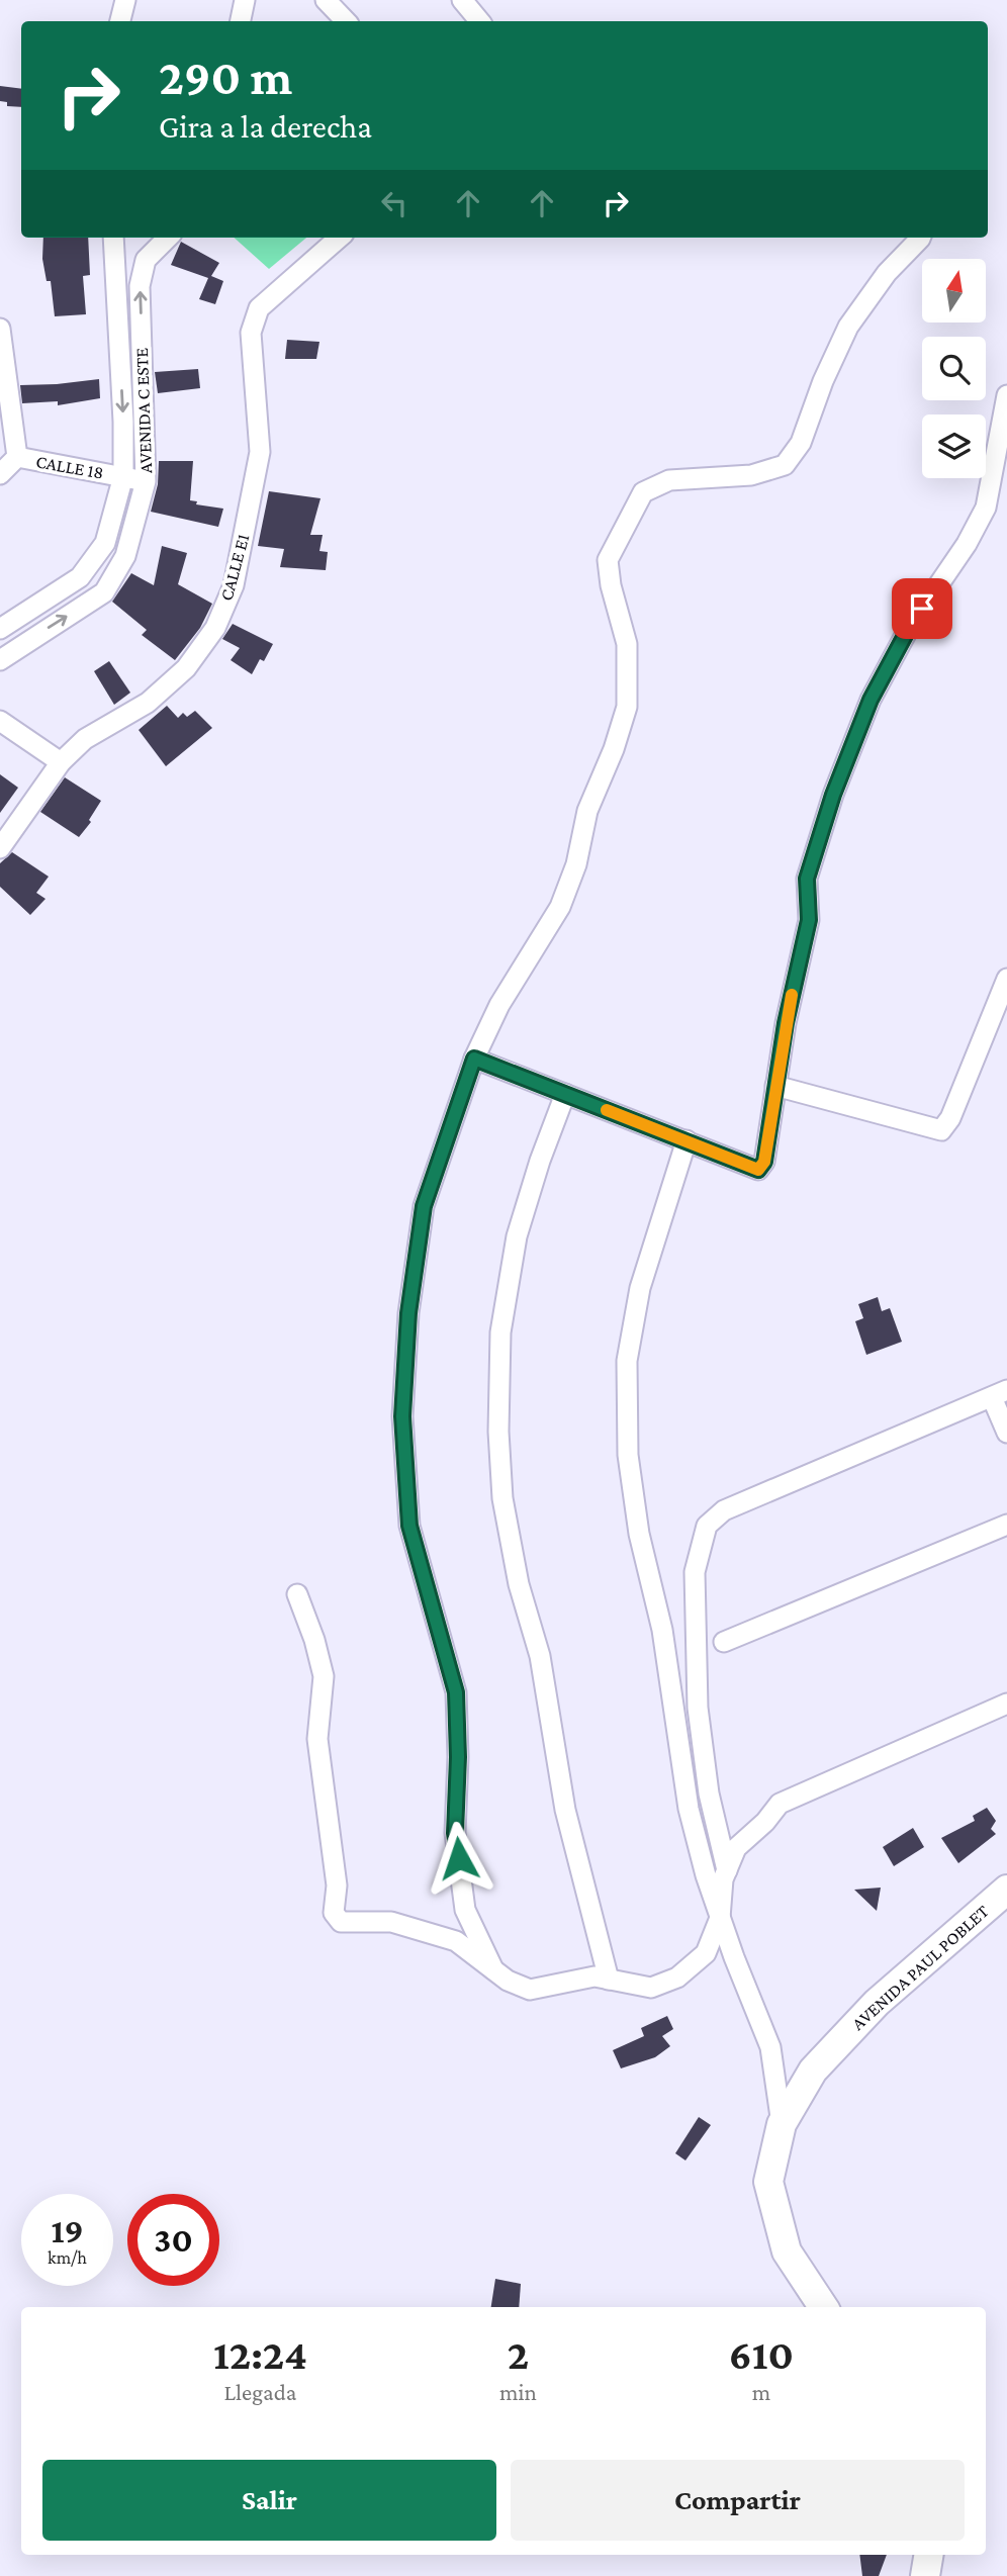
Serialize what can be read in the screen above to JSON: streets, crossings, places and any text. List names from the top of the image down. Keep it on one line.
{"streets":{"main road":["AVENIDA PAUL POBLET"],"street":["AVENIDA C ESTE","CALLE 18","CALLE E1"]},"crossings":[["AVENIDA C ESTE","CALLE 18"]],"north":"top","page":{"turn":["290 m","Gira a la derecha"],"speed":"19 km/h","limit":"30","eta":["12:24","Llegada","2","min","610","m"],"buttons":["Salir","Compartir"]}}
